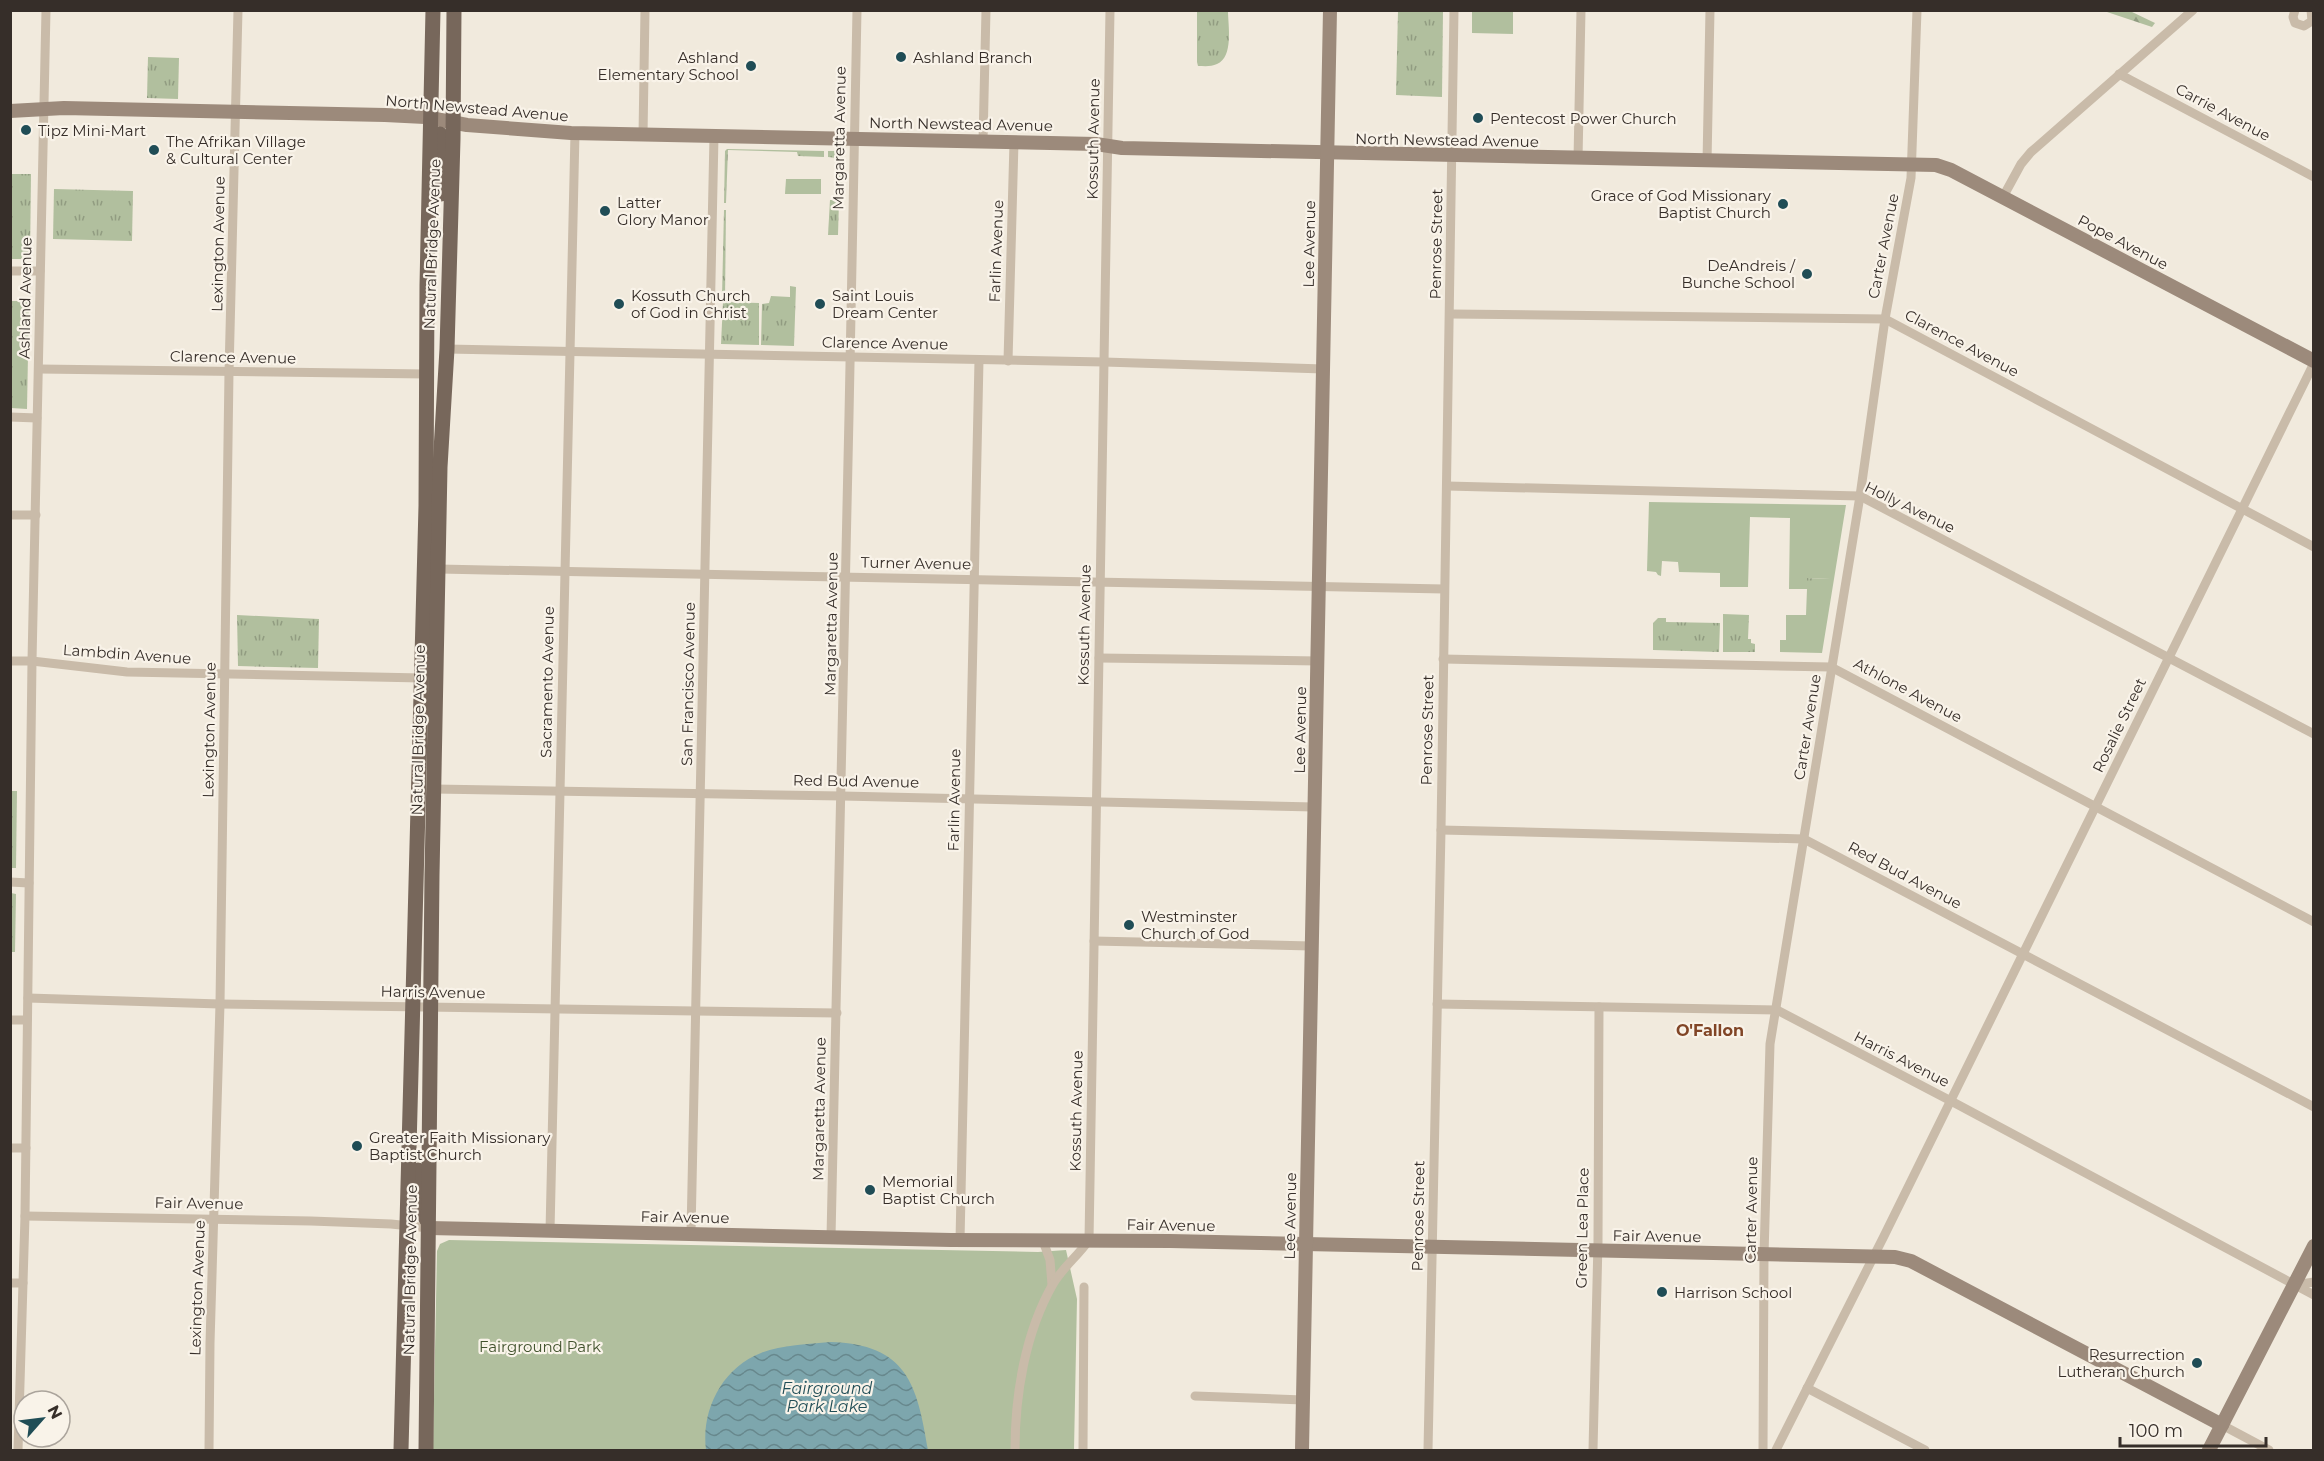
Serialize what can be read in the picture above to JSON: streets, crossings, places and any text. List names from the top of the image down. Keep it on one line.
{"streets":{"main road":["Natural Bridge Avenue"],"street":["North Newstead Avenue","Carrie Avenue","Margaretta Avenue","Kossuth Avenue","Pope Avenue","Lexington Avenue","Lee Avenue","Penrose Street","Carter Avenue","Farlin Avenue","Ashland Avenue","Clarence Avenue","Holly Avenue","Turner Avenue","Lambdin Avenue","Sacramento Avenue","San Francisco Avenue","Athlone Avenue","Rosalie Street","Red Bud Avenue","Harris Avenue","Fair Avenue","Green Lea Place"]},"crossings":[["North Newstead Avenue","Margaretta Avenue"],["North Newstead Avenue","Kossuth Avenue"],["North Newstead Avenue","Pope Avenue"],["North Newstead Avenue","Lexington Avenue"],["North Newstead Avenue","Natural Bridge Avenue"],["North Newstead Avenue","Lee Avenue"],["North Newstead Avenue","Penrose Street"],["North Newstead Avenue","Carter Avenue"],["North Newstead Avenue","Farlin Avenue"],["North Newstead Avenue","Ashland Avenue"],["North Newstead Avenue","Sacramento Avenue"],["North Newstead Avenue","San Francisco Avenue"],["Margaretta Avenue","Clarence Avenue"],["Margaretta Avenue","Turner Avenue"],["Margaretta Avenue","Red Bud Avenue"],["Margaretta Avenue","Harris Avenue"],["Margaretta Avenue","Fair Avenue"],["Kossuth Avenue","Clarence Avenue"],["Kossuth Avenue","Turner Avenue"],["Kossuth Avenue","Red Bud Avenue"],["Kossuth Avenue","Fair Avenue"],["Pope Avenue","Carter Avenue"],["Pope Avenue","Rosalie Street"],["Lexington Avenue","Clarence Avenue"],["Lexington Avenue","Lambdin Avenue"],["Lexington Avenue","Harris Avenue"],["Lexington Avenue","Fair Avenue"],["Natural Bridge Avenue","Clarence Avenue"],["Natural Bridge Avenue","Turner Avenue"],["Natural Bridge Avenue","Lambdin Avenue"],["Natural Bridge Avenue","Red Bud Avenue"],["Natural Bridge Avenue","Harris Avenue"],["Natural Bridge Avenue","Fair Avenue"],["Lee Avenue","Clarence Avenue"],["Lee Avenue","Turner Avenue"],["Lee Avenue","Red Bud Avenue"],["Lee Avenue","Fair Avenue"],["Penrose Street","Clarence Avenue"],["Penrose Street","Holly Avenue"],["Penrose Street","Athlone Avenue"],["Penrose Street","Red Bud Avenue"],["Penrose Street","Harris Avenue"],["Penrose Street","Fair Avenue"],["Carter Avenue","Clarence Avenue"],["Carter Avenue","Holly Avenue"],["Carter Avenue","Athlone Avenue"],["Carter Avenue","Red Bud Avenue"],["Carter Avenue","Harris Avenue"],["Carter Avenue","Fair Avenue"],["Farlin Avenue","Clarence Avenue"],["Farlin Avenue","Turner Avenue"],["Farlin Avenue","Red Bud Avenue"],["Farlin Avenue","Fair Avenue"],["Ashland Avenue","Clarence Avenue"],["Ashland Avenue","Lambdin Avenue"],["Ashland Avenue","Harris Avenue"],["Ashland Avenue","Fair Avenue"],["Clarence Avenue","Sacramento Avenue"],["Clarence Avenue","San Francisco Avenue"],["Clarence Avenue","Rosalie Street"],["Holly Avenue","Rosalie Street"],["Turner Avenue","Sacramento Avenue"],["Turner Avenue","San Francisco Avenue"],["Sacramento Avenue","Red Bud Avenue"],["Sacramento Avenue","Harris Avenue"],["Sacramento Avenue","Fair Avenue"],["San Francisco Avenue","Red Bud Avenue"],["San Francisco Avenue","Harris Avenue"],["San Francisco Avenue","Fair Avenue"],["Athlone Avenue","Rosalie Street"],["Rosalie Street","Red Bud Avenue"],["Rosalie Street","Harris Avenue"],["Rosalie Street","Fair Avenue"],["Harris Avenue","Green Lea Place"],["Fair Avenue","Green Lea Place"]],"districts":["O'Fallon"],"water":["Fairground Park Lake"],"parks":["Fairground Park"],"places":["Ashland Branch","Ashland Elementary School","Pentecost Power Church","Tipz Mini-Mart","The Afrikan Village & Cultural Center","Grace of God Missionary Baptist Church","Latter Glory Manor","DeAndreis / Bunche School","Kossuth Church of God in Christ","Saint Louis Dream Center","Westminster Church of God","Greater Faith Missionary Baptist Church","Memorial Baptist Church","Harrison School","Resurrection Lutheran Church"],"scale_bar":"100 m","north":"top right"}
